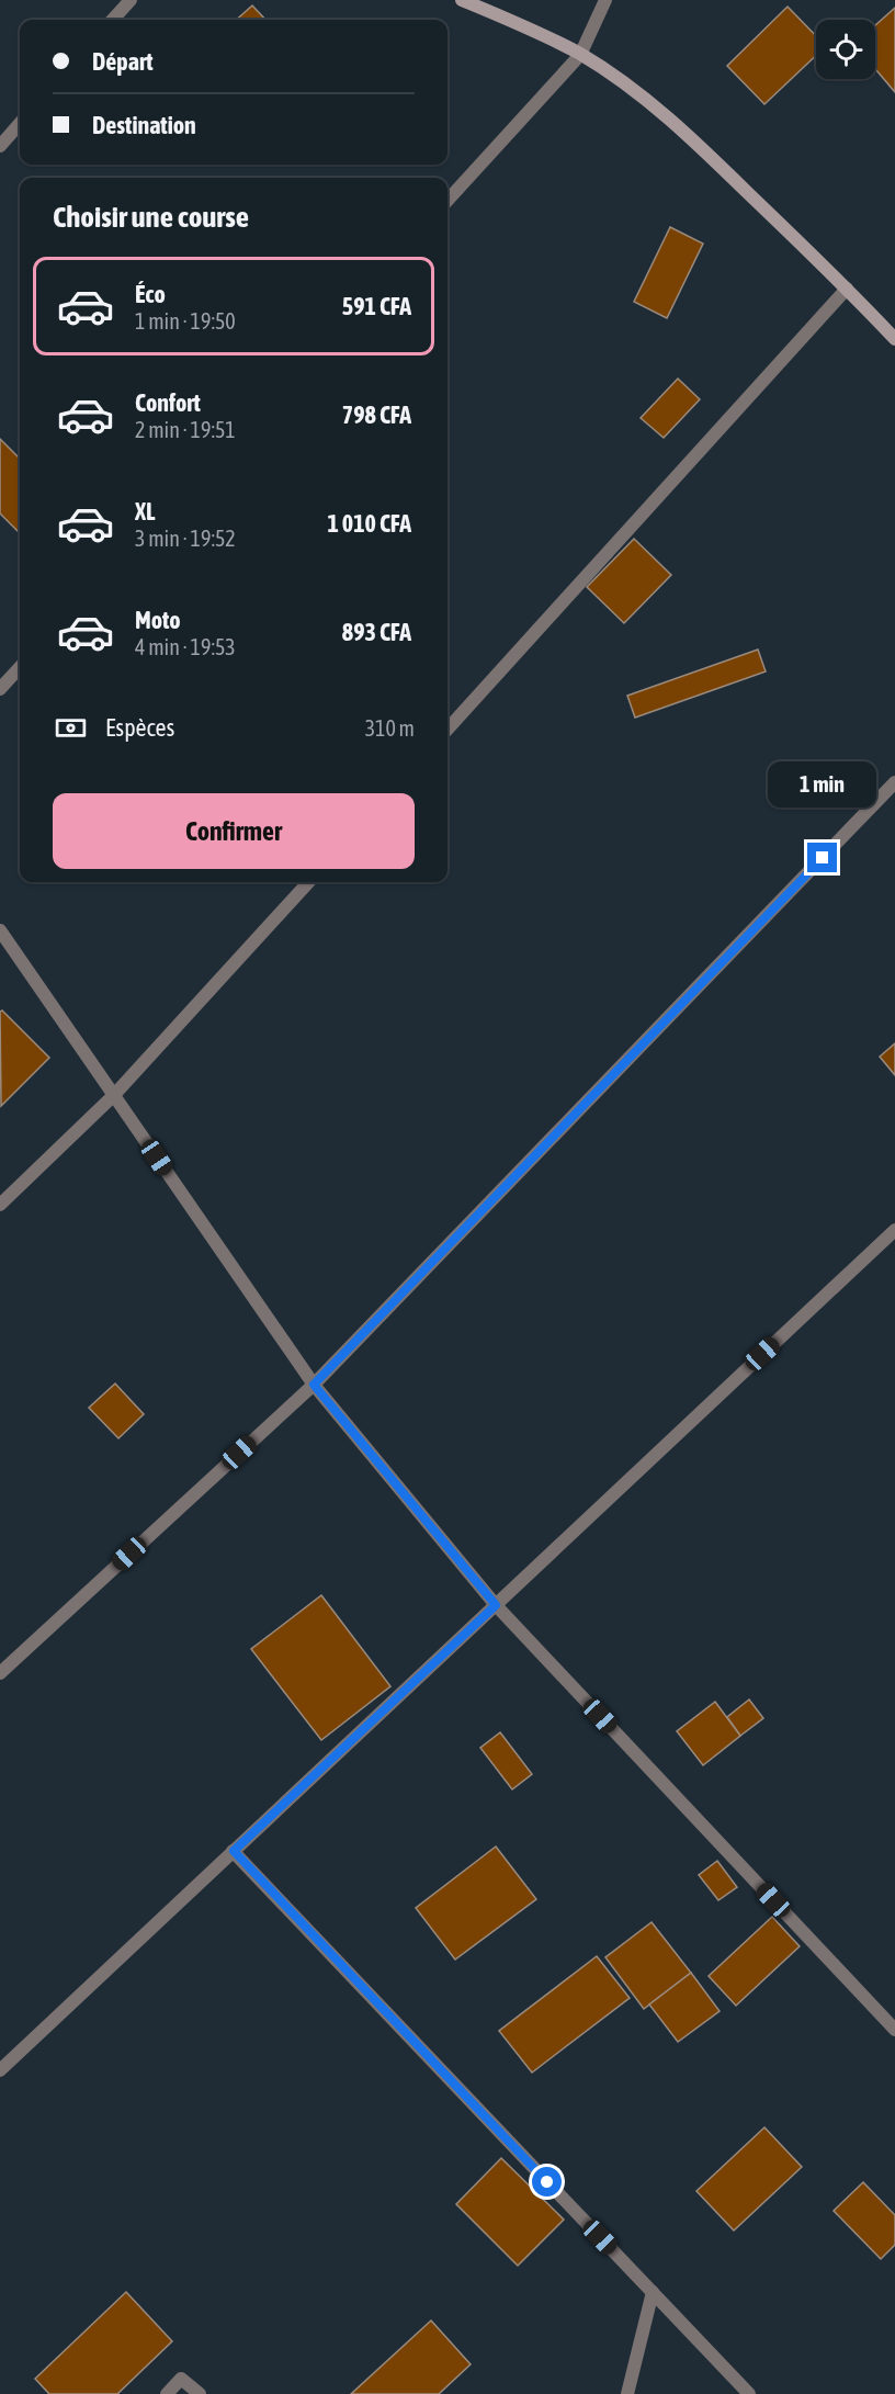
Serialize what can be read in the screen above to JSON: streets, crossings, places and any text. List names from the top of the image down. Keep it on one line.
{"page":{"banner":["Départ","Destination"],"heading":"Choisir une course","list":[{"name":"Éco","note":"1 min · 19:50","value":"591 CFA"},{"name":"Confort","note":"2 min · 19:51","value":"798 CFA"},{"name":"XL","note":"3 min · 19:52","value":"1 010 CFA"},{"name":"Moto","note":"4 min · 19:53","value":"893 CFA"}],"pay":["Espèces","310 m"],"bubble":"1 min","buttons":"Confirmer"}}
